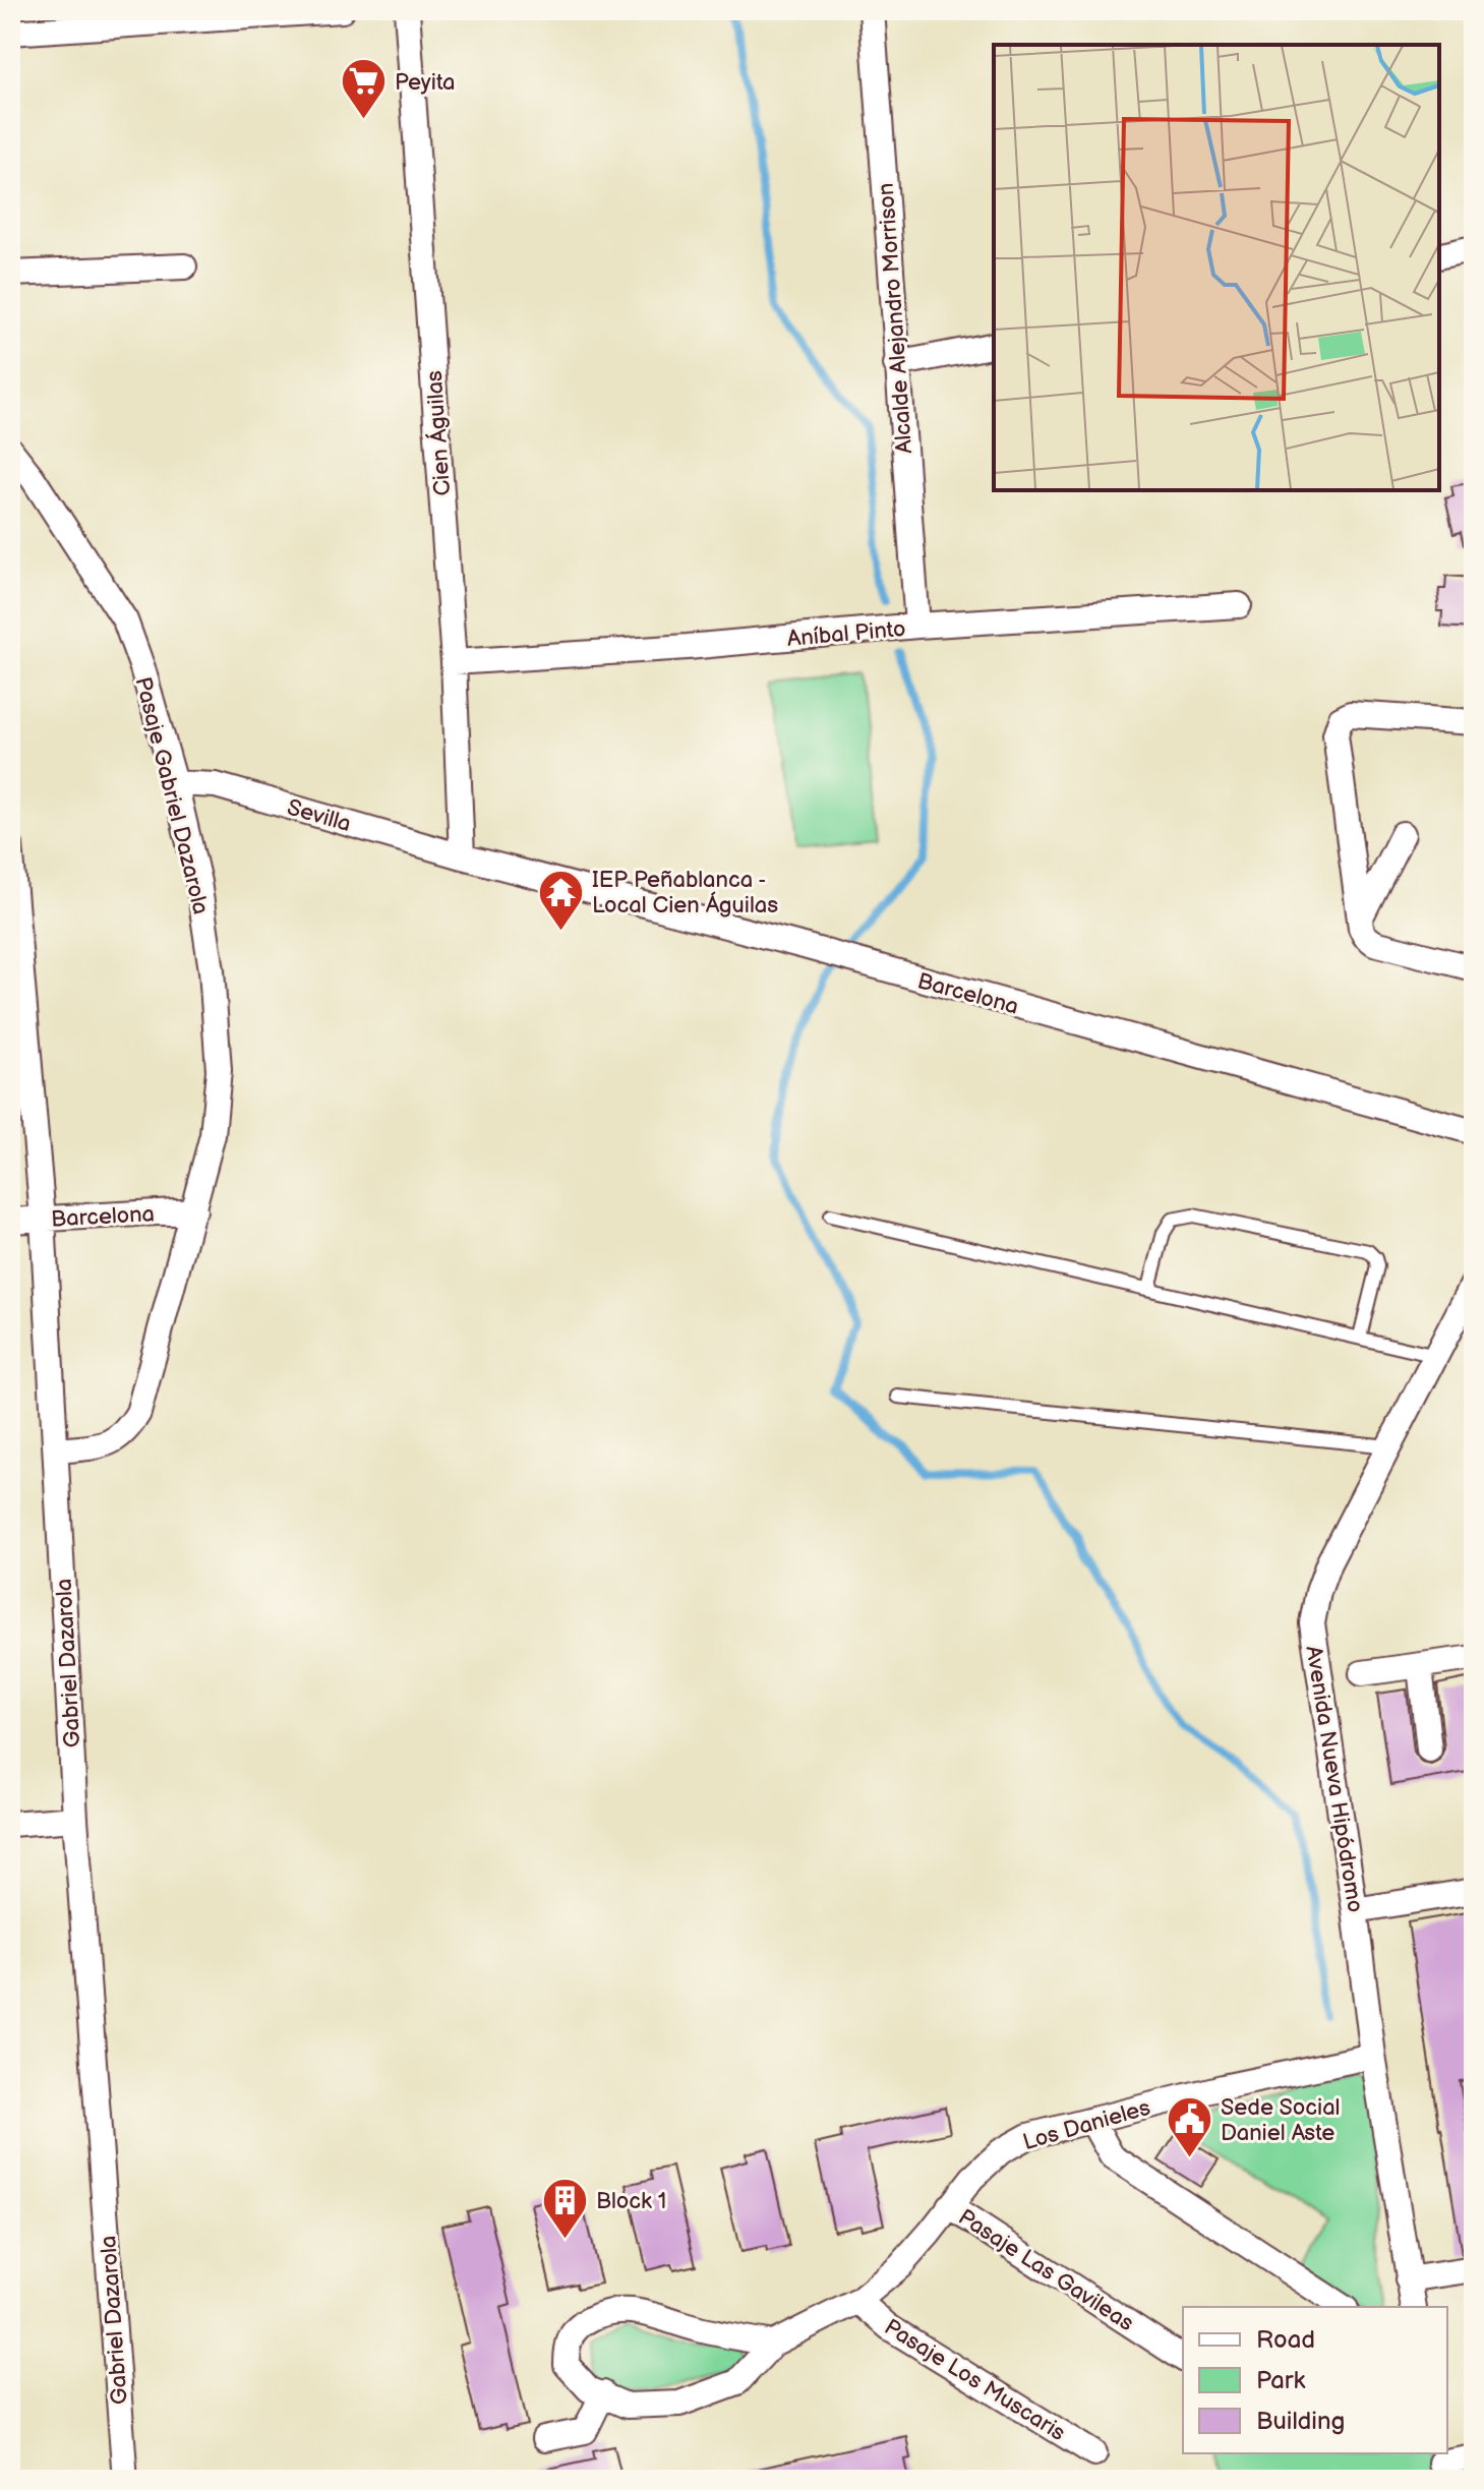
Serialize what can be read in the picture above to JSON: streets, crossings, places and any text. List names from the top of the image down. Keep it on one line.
{"streets":{"street":["Alcalde Alejandro Morrison","Cien Águilas","Aníbal Pinto","Pasaje Gabriel Dazarola","Sevilla","Barcelona","Gabriel Dazarola","Avenida Nueva Hipódromo","Los Danieles","Pasaje Las Gavileas","Pasaje Los Muscaris"]},"crossings":[["Alcalde Alejandro Morrison","Aníbal Pinto"],["Cien Águilas","Aníbal Pinto"],["Cien Águilas","Sevilla"],["Cien Águilas","Barcelona"],["Pasaje Gabriel Dazarola","Sevilla"],["Pasaje Gabriel Dazarola","Barcelona"],["Pasaje Gabriel Dazarola","Gabriel Dazarola"],["Sevilla","Barcelona"],["Barcelona","Gabriel Dazarola"],["Avenida Nueva Hipódromo","Los Danieles"],["Los Danieles","Pasaje Las Gavileas"],["Los Danieles","Pasaje Los Muscaris"]],"places":{"supermarket":["Peyita"],"temple":["IEP Peñablanca - Local Cien Águilas"],"public building":["Sede Social Daniel Aste"],"building":["Block 1"]},"legend":["Road","Park","Building"]}
